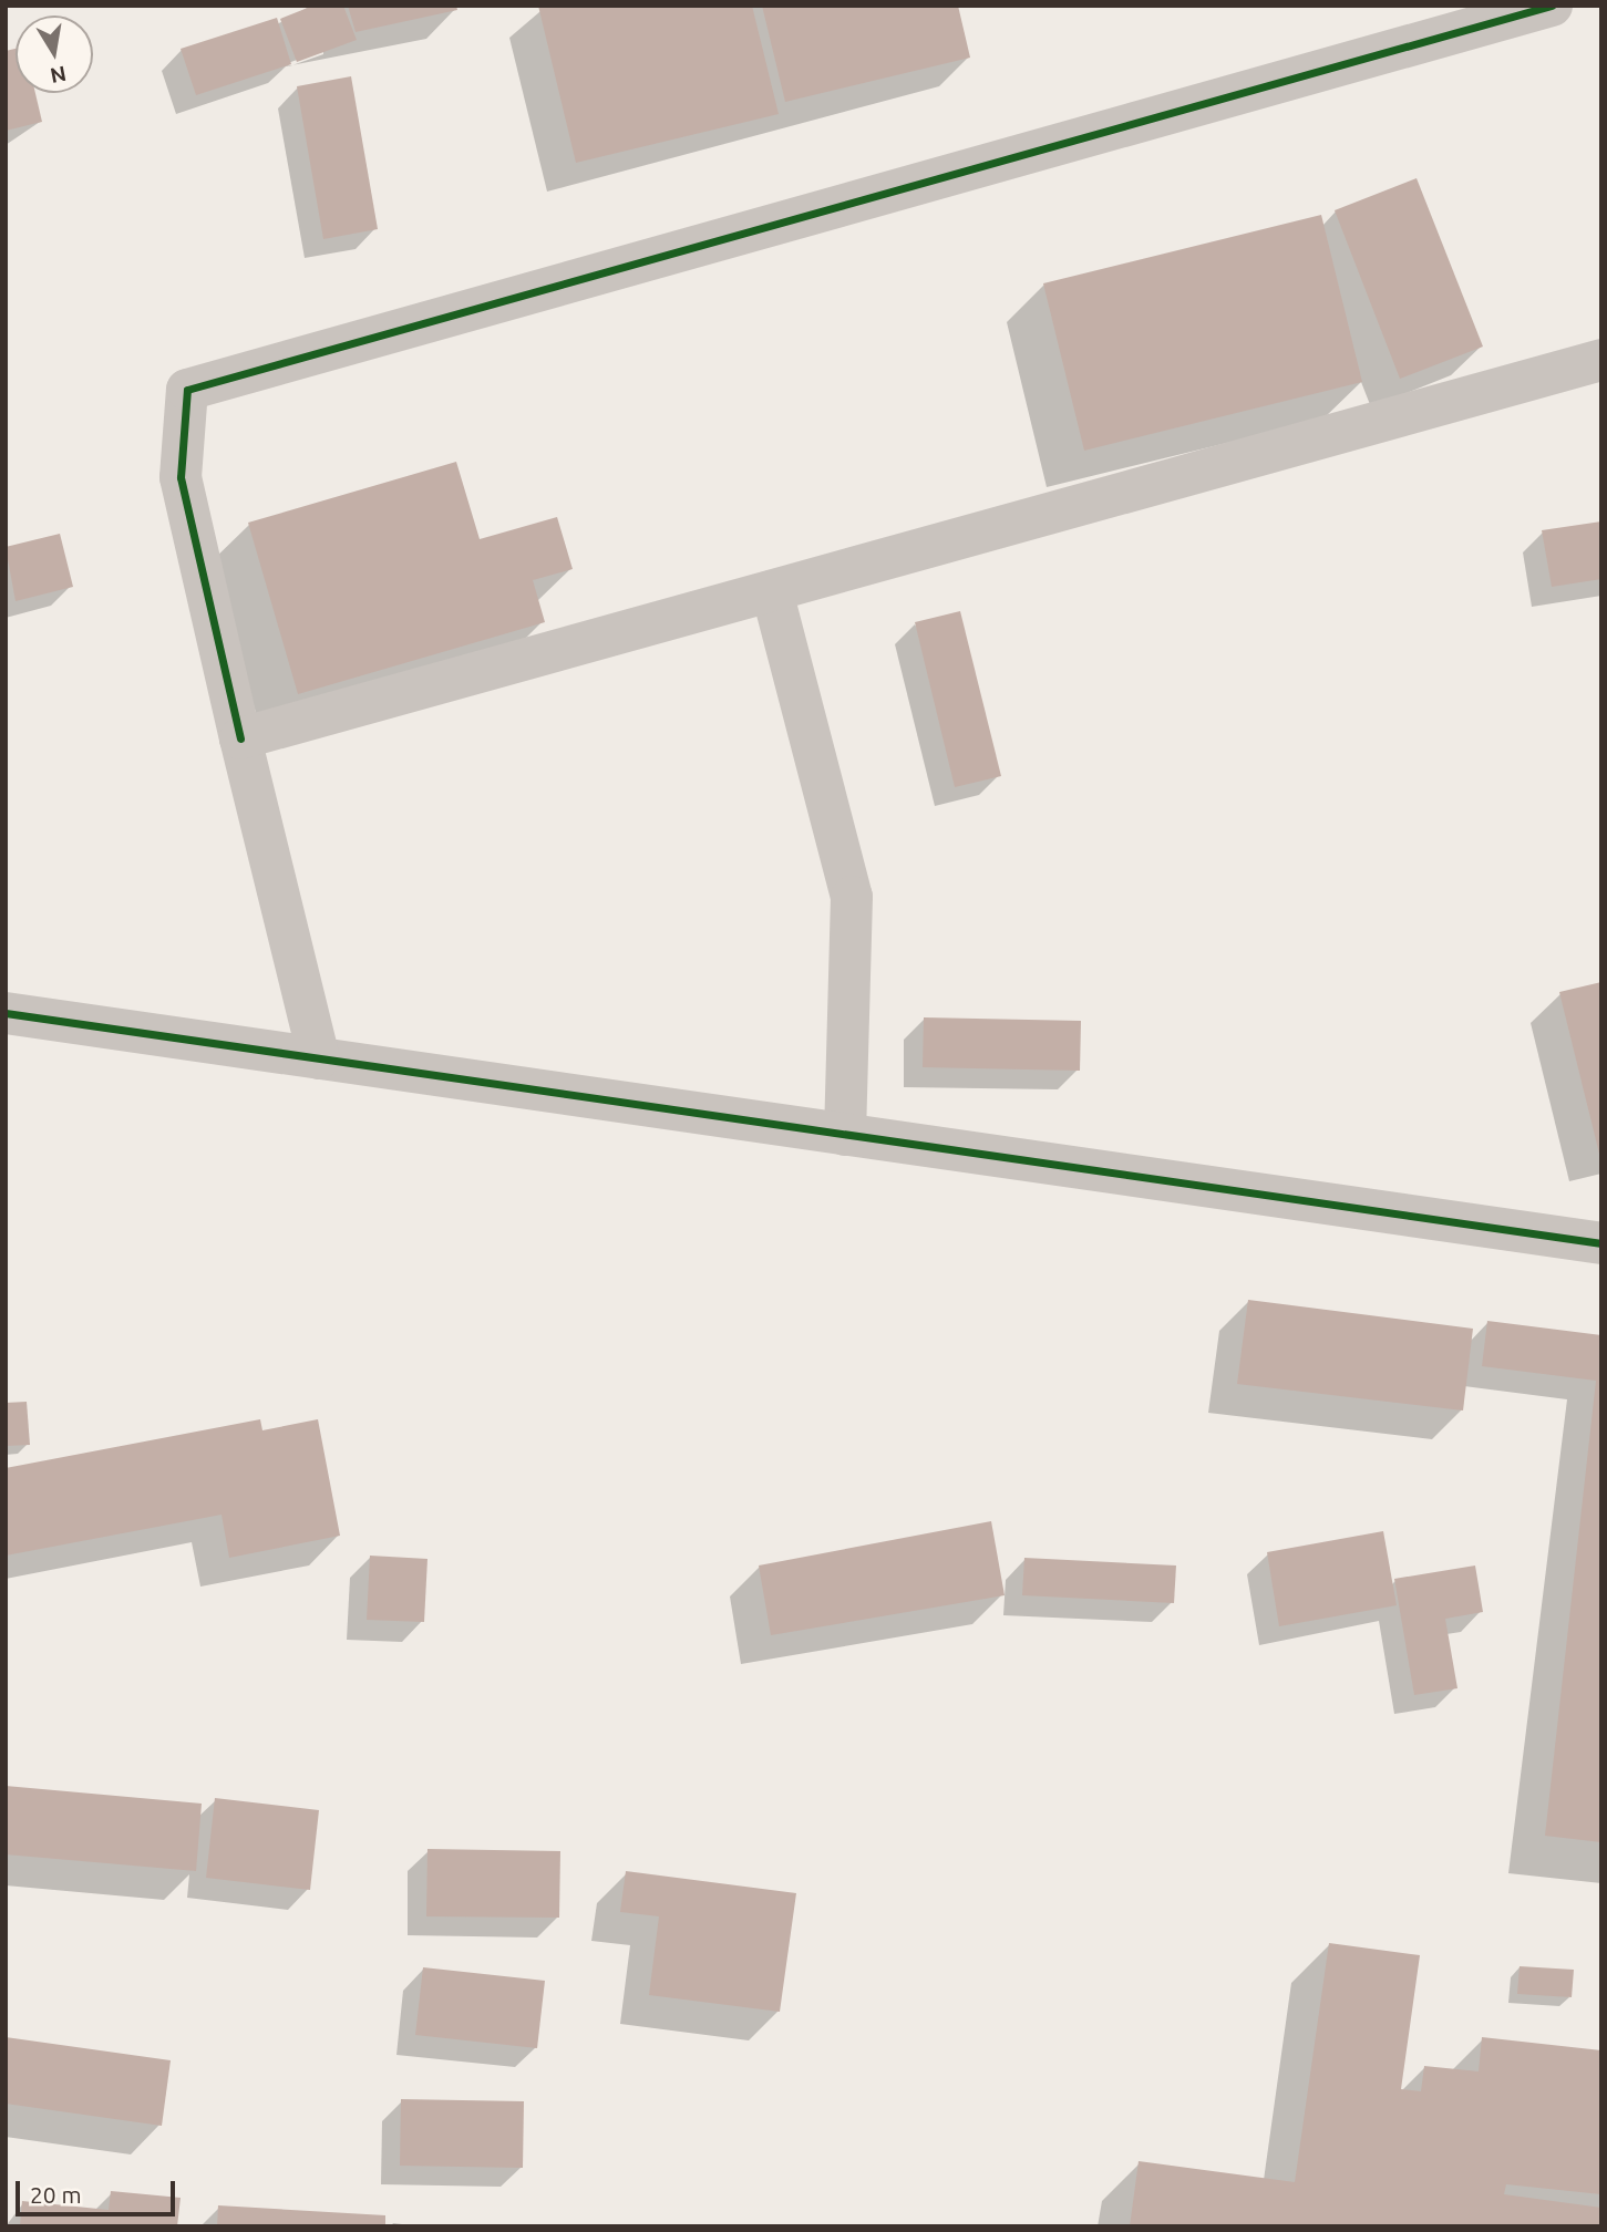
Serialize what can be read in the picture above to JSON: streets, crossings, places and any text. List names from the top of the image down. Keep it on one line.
{"scale_bar":"20 m","north":"bottom"}
